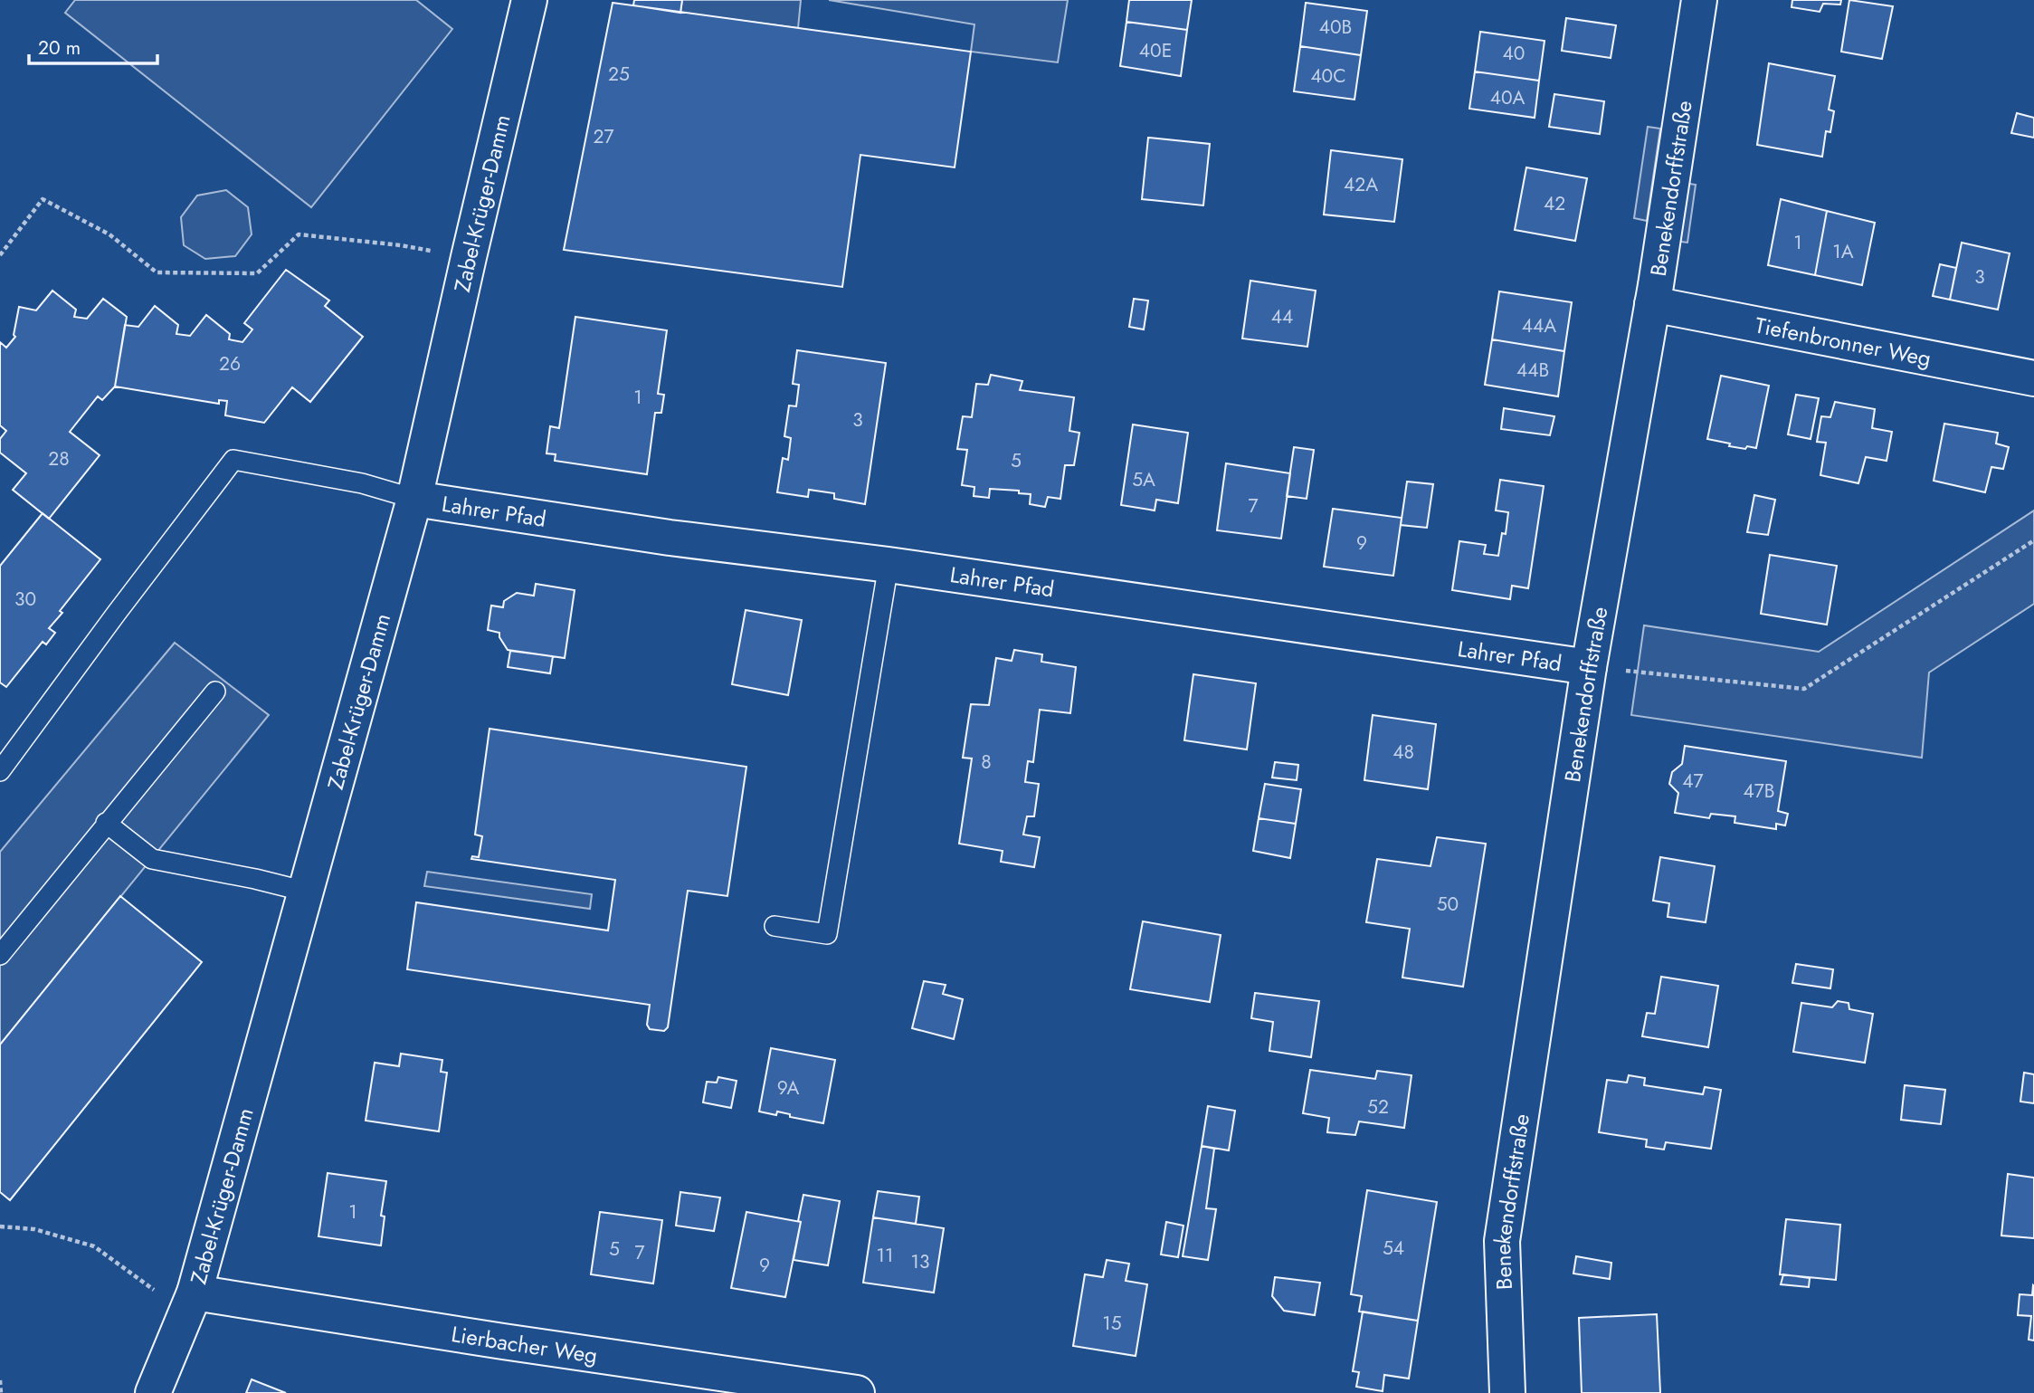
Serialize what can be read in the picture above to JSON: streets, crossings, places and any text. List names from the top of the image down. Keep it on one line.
{"streets":{"street":["Benekendorffstraße","Zabel-Krüger-Damm","Tiefenbronner Weg","Lahrer Pfad","Lierbacher Weg"]},"crossings":[["Benekendorffstraße","Tiefenbronner Weg"],["Benekendorffstraße","Lahrer Pfad"],["Zabel-Krüger-Damm","Lahrer Pfad"],["Zabel-Krüger-Damm","Lierbacher Weg"]],"house_numbers":["40B","40E","40","25","40C","40A","27","42A","42","1","1A","3","44","44A","26","44B","1","3","28","5","5A","7","9","30","48","8","47","47B","50","9A","52","1","54","5","7","11","13","9","15"],"scale_bar":"20 m"}
